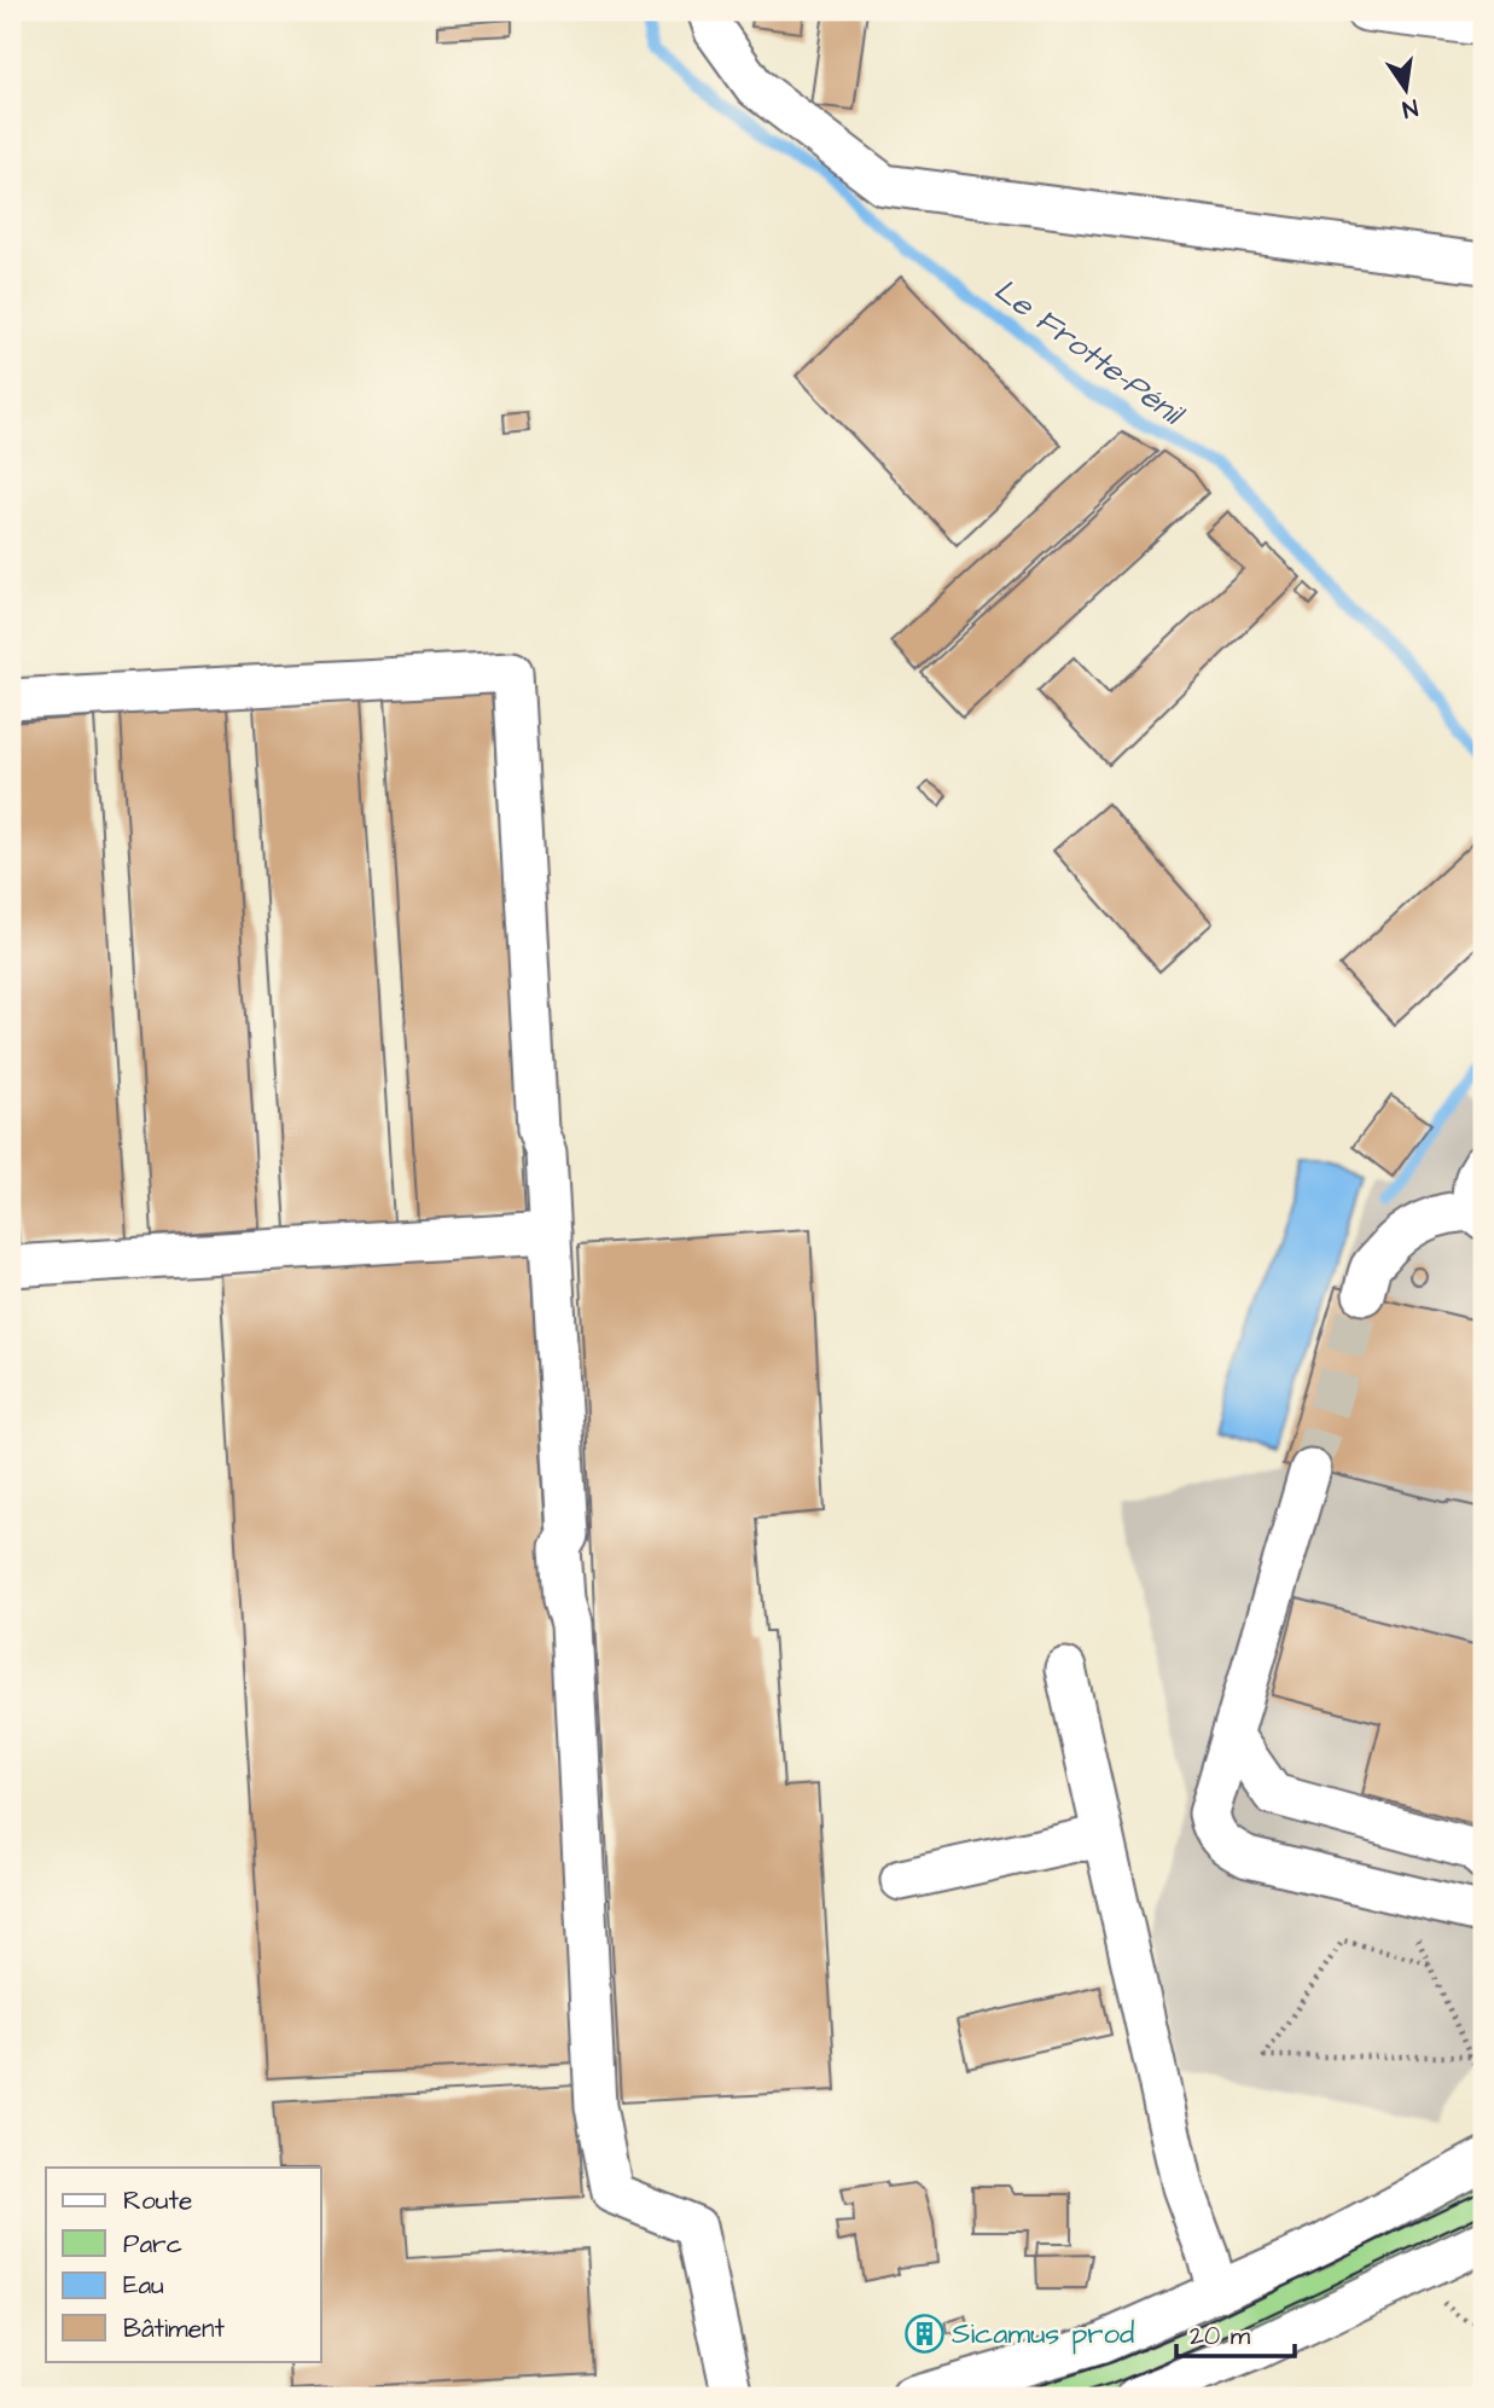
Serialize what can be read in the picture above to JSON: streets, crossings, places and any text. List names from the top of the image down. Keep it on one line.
{"water":["Le Frotte-Pénil"],"places":{"building":["Sicamus prod"]},"legend":["Route","Parc","Eau","Bâtiment"],"scale_bar":"20 m","north":"bottom"}
